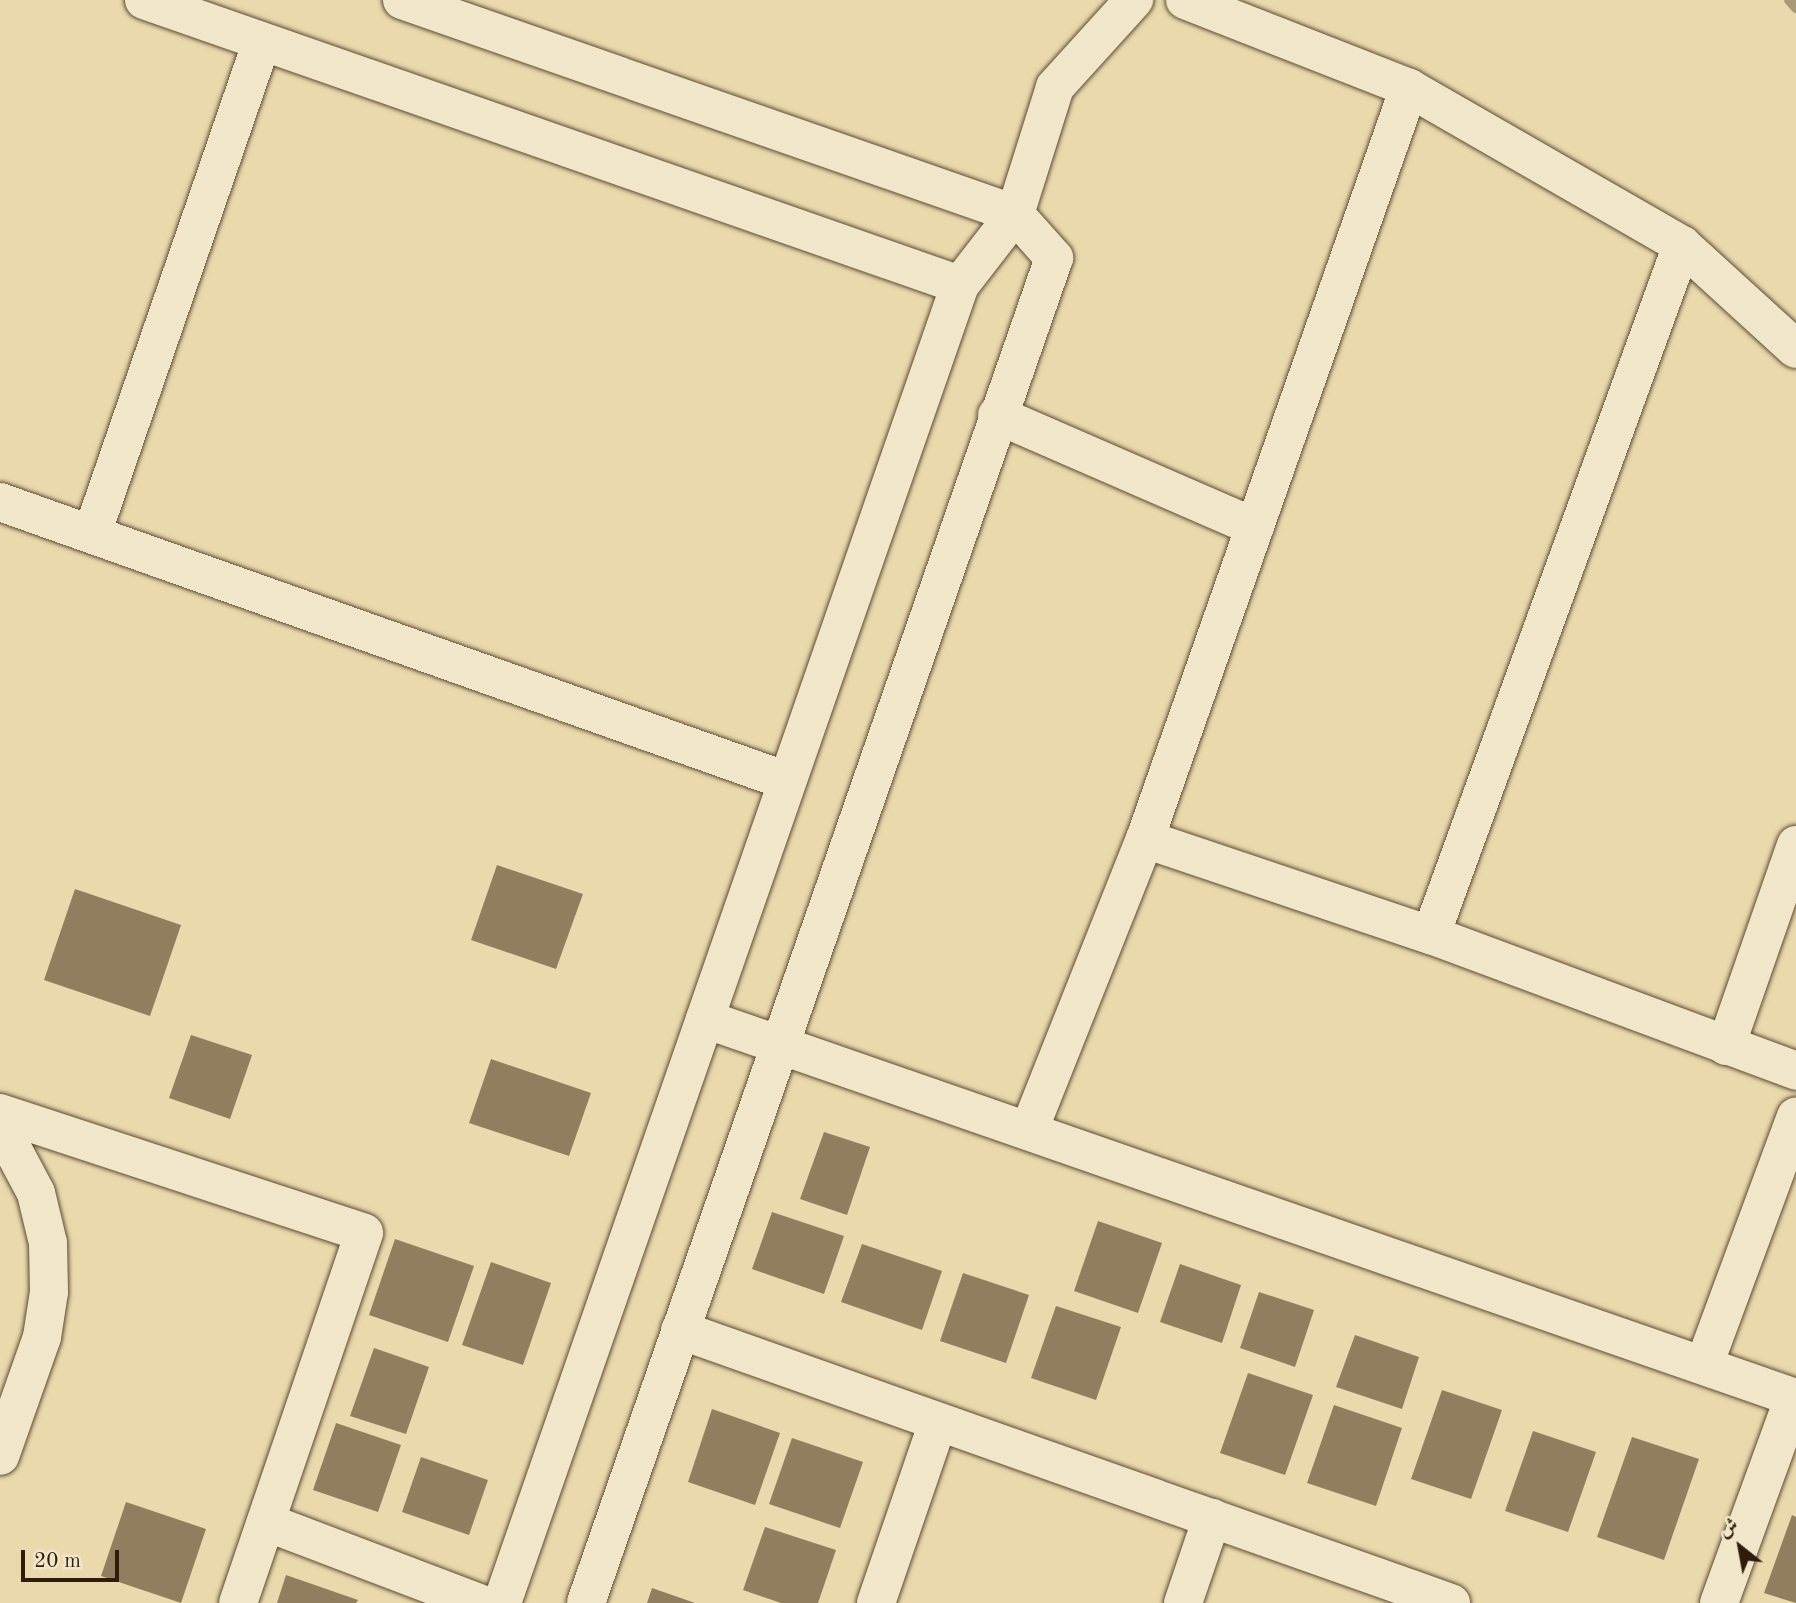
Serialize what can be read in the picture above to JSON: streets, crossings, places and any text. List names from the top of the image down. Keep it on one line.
{"scale_bar":"20 m","north":"top left"}
